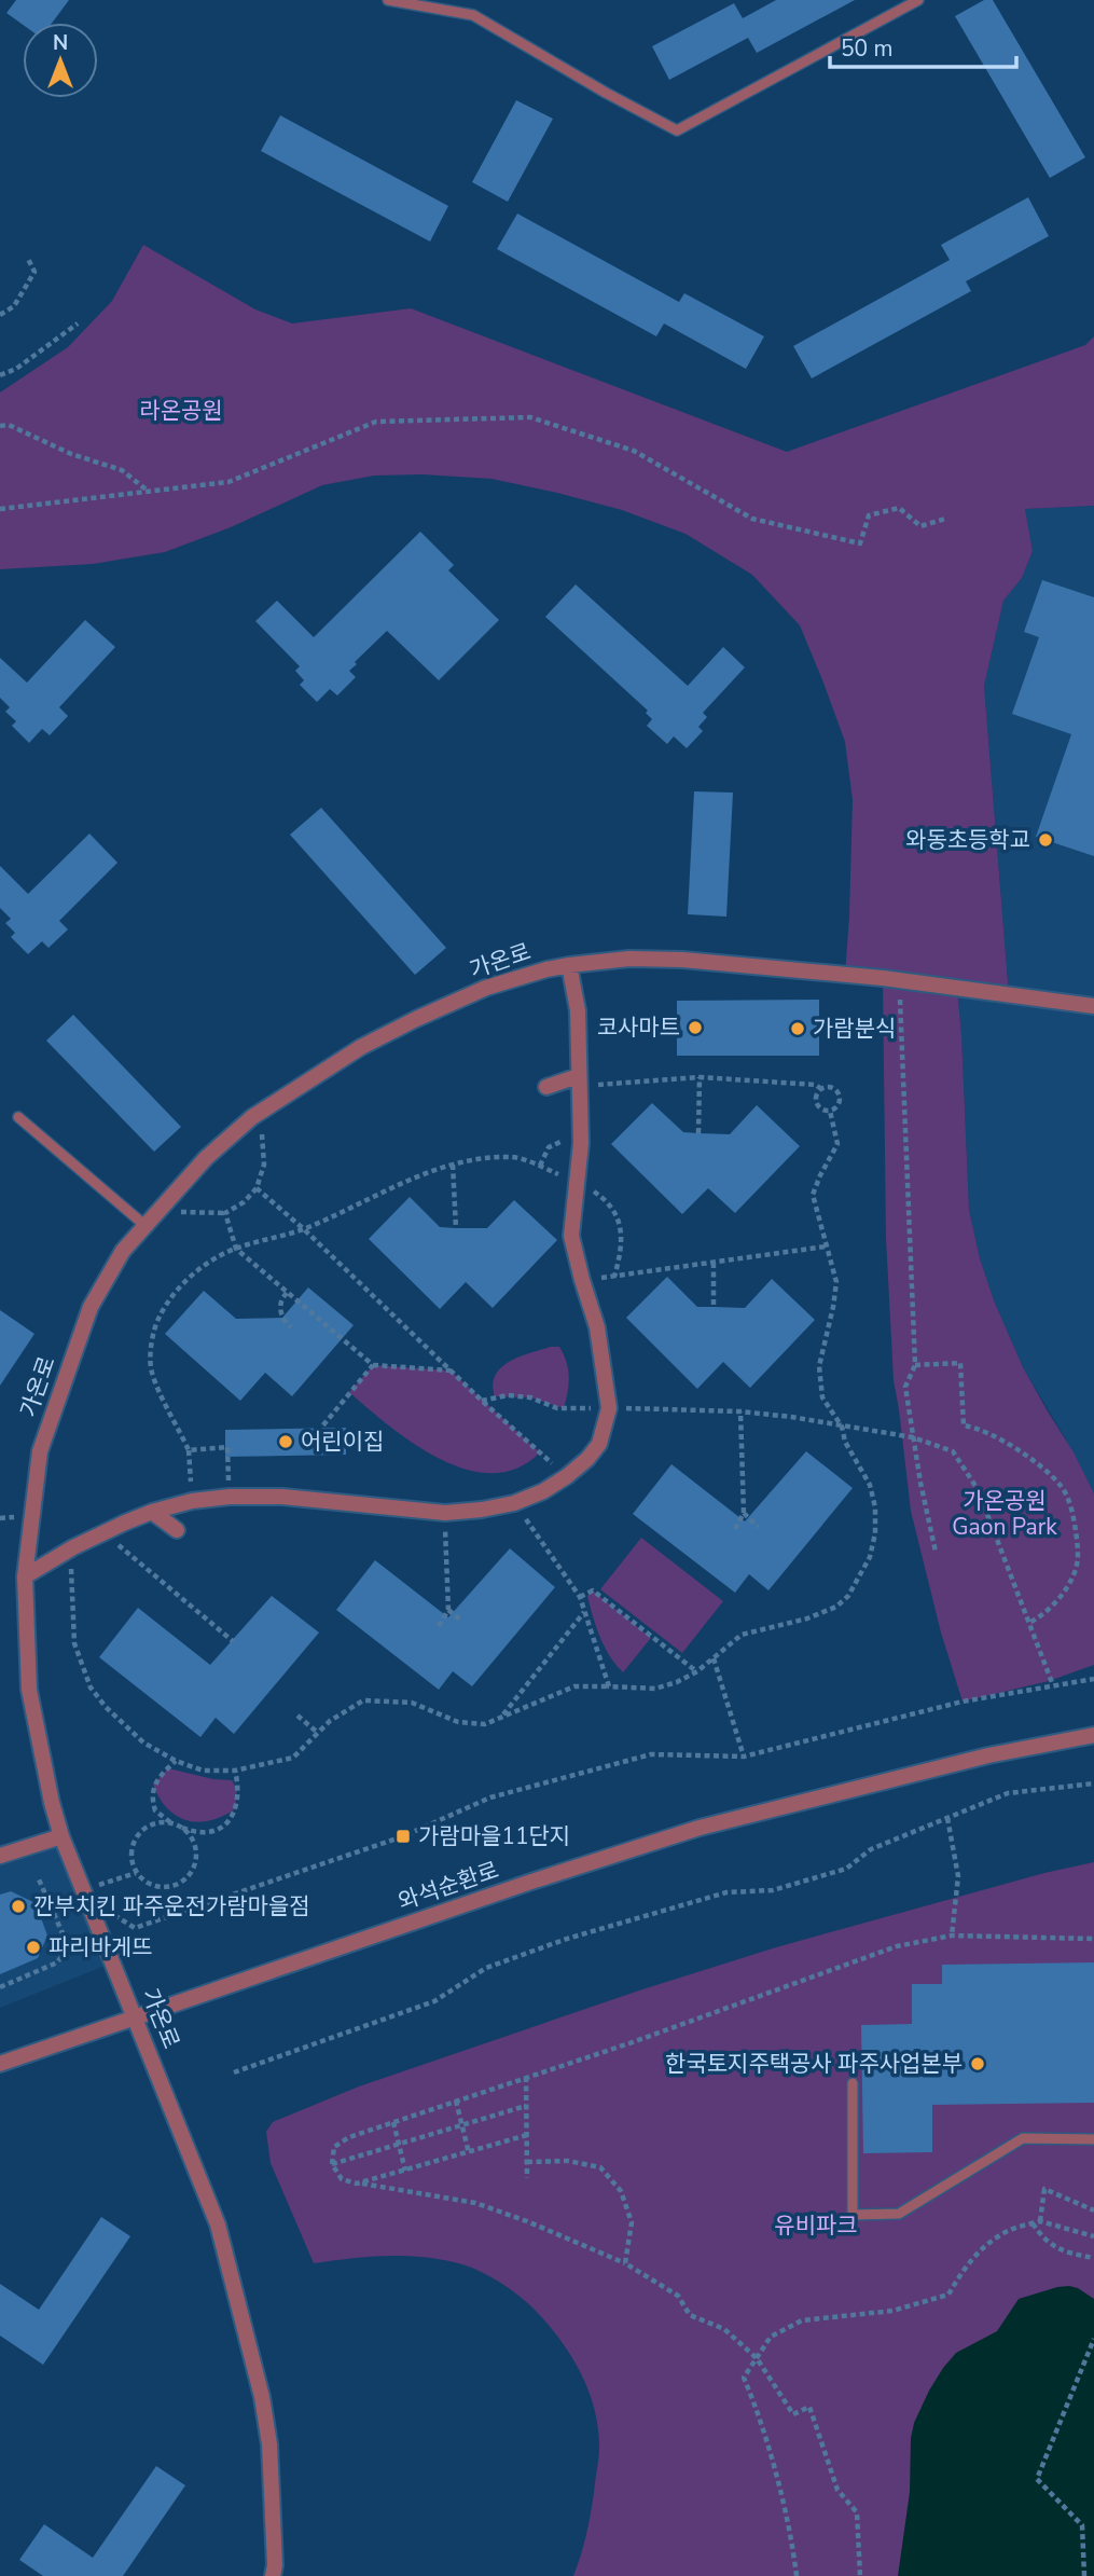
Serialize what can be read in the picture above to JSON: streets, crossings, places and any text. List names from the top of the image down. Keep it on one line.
{"streets":{"street":["가온로","와석순환로"]},"crossings":[["가온로","와석순환로"]],"parks":["라온공원","가온공원 Gaon Park","유비파크"],"places":{"other":["와동초등학교","코사마트","가람분식","어린이집","깐부치킨 파주운전가람마을점","파리바게뜨","한국토지주택공사 파주사업본부"],"transit":["가람마을11단지"]},"scale_bar":"50 m","north":"top"}
